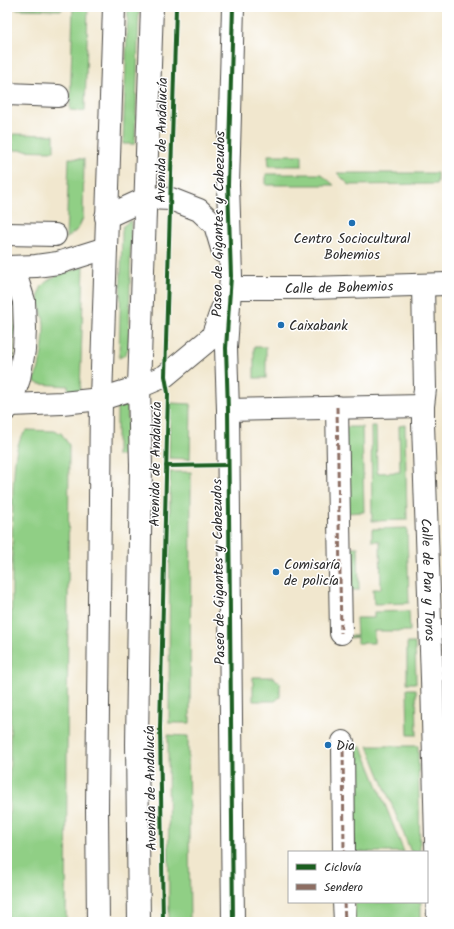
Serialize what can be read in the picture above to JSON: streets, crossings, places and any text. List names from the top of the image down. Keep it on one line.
{"streets":{"street":["Avenida de Andalucía","Paseo de Gigantes y Cabezudos","Calle de Bohemios","Calle de Pan y Toros"]},"crossings":[["Paseo de Gigantes y Cabezudos","Calle de Bohemios"],["Calle de Bohemios","Calle de Pan y Toros"]],"places":["Centro Sociocultural Bohemios","Caixabank","Comisaría de policía","Dia"],"legend":["Ciclovía","Sendero"]}
